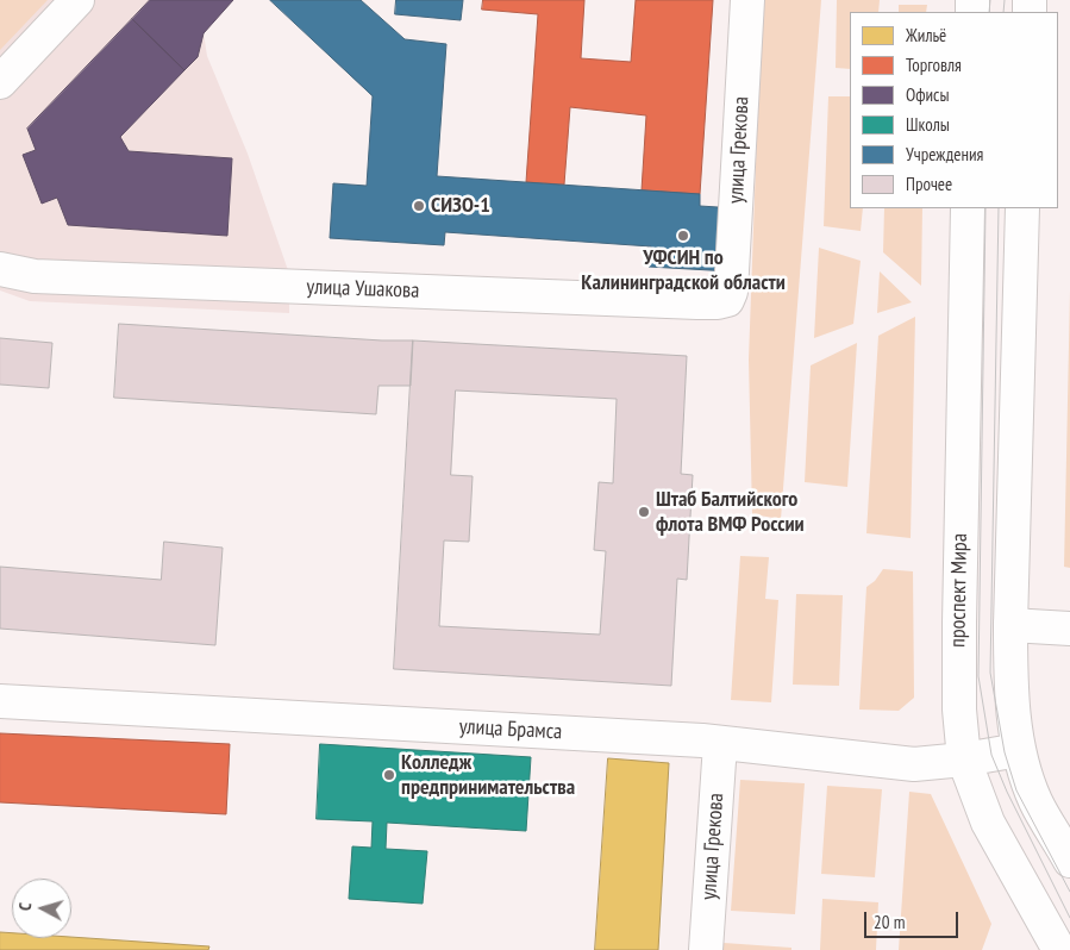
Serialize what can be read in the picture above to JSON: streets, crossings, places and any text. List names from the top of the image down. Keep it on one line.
{"streets":{"street":["улица Грекова","улица Ушакова","проспект Мира","улица Брамса"]},"crossings":[["улица Грекова","улица Ушакова"],["улица Грекова","улица Брамса"],["проспект Мира","улица Брамса"]],"places":["СИЗО-1","УФСИН по Калининградской области","Штаб Балтийского флота ВМФ России","Колледж предпринимательства"],"legend":["Жильё","Торговля","Офисы","Школы","Учреждения","Прочее"],"scale_bar":"20 m","north":"left"}
